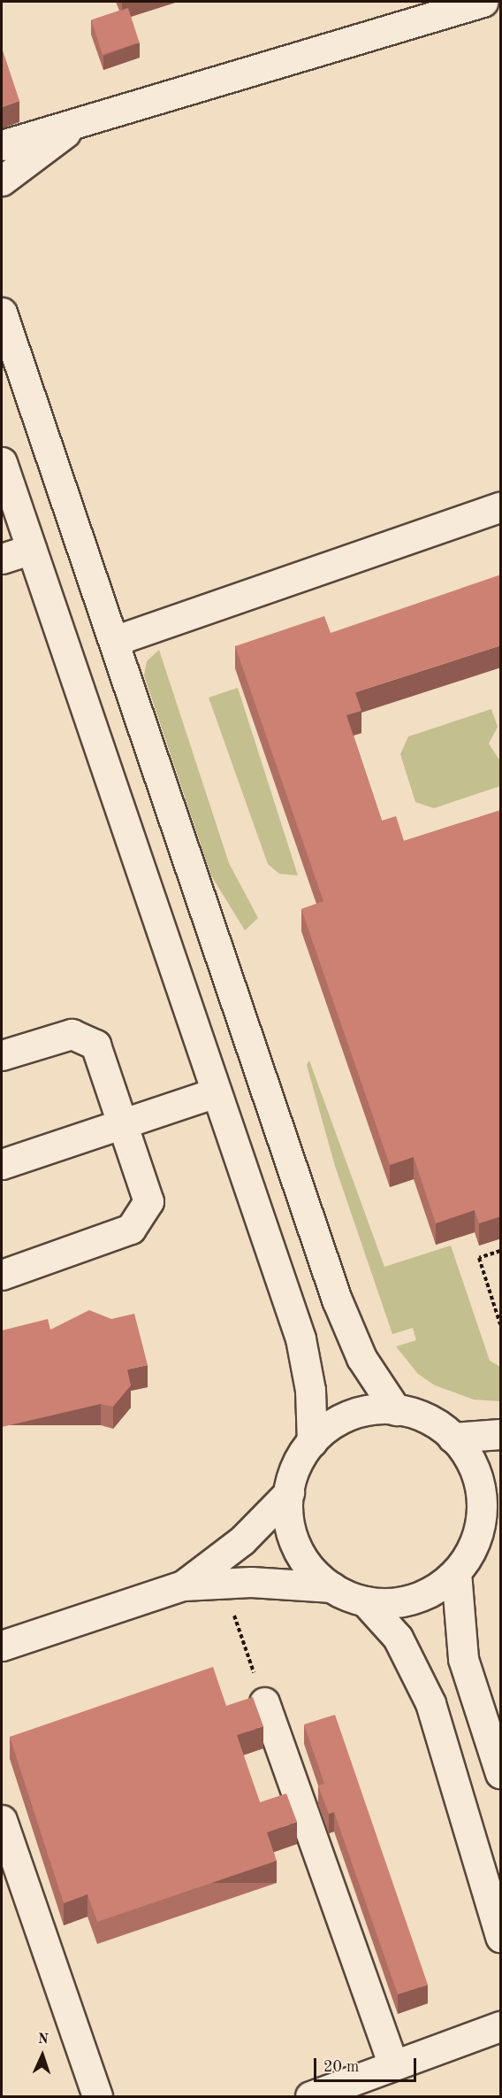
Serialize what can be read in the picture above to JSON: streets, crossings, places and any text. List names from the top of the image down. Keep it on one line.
{"scale_bar":"20 m","north":"top"}
